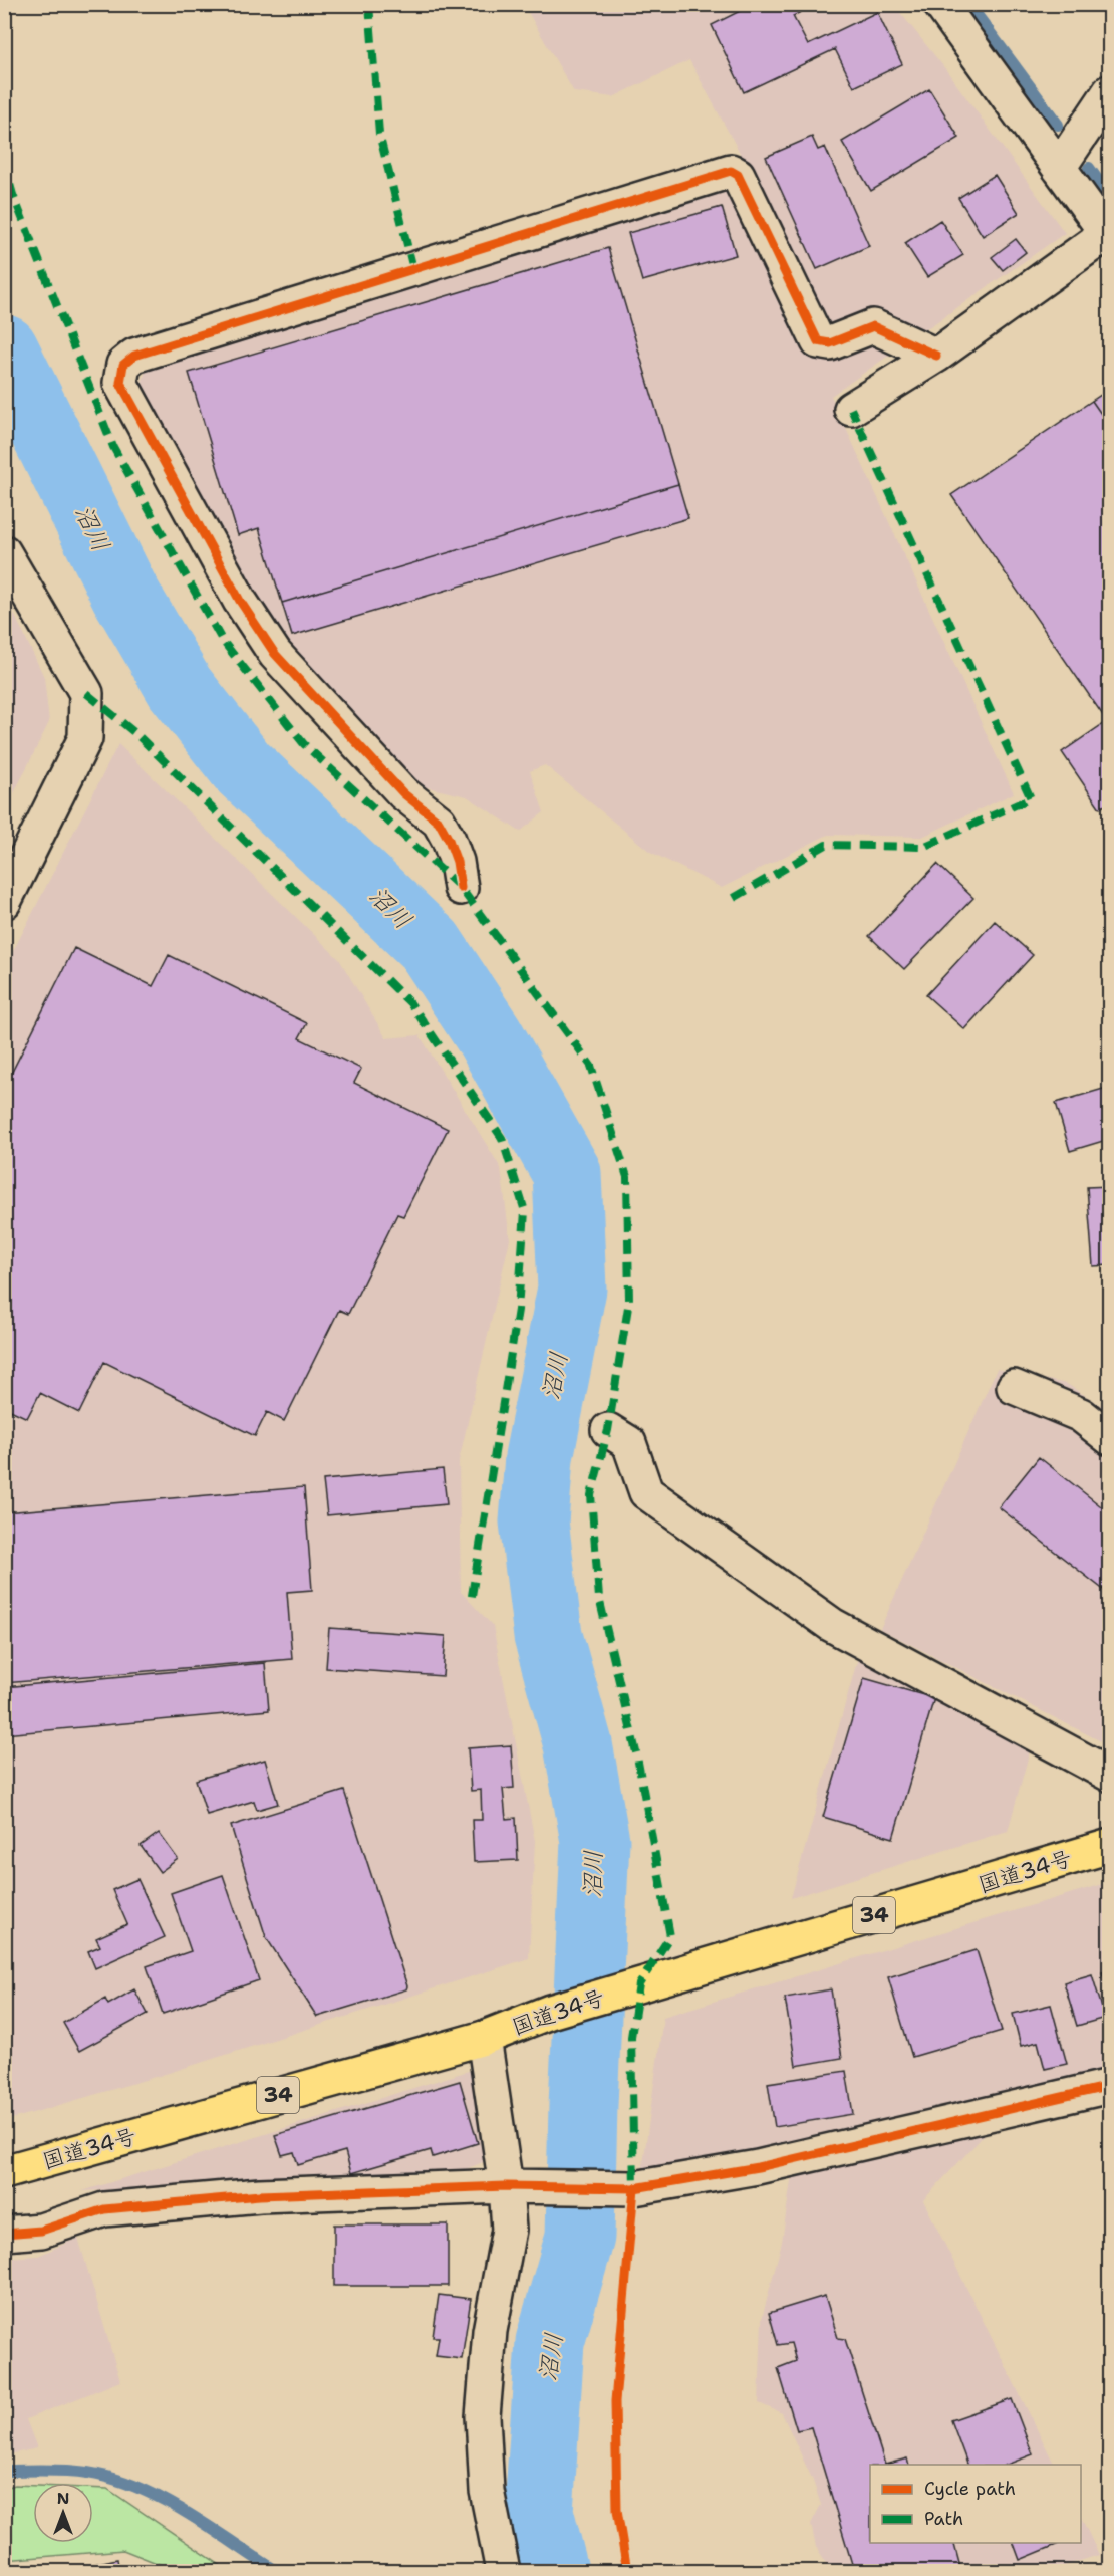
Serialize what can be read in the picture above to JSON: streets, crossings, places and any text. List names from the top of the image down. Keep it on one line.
{"streets":{"highway":["国道34号","34"]},"water":["沼川"],"legend":["Cycle path","Path"],"north":"top"}
